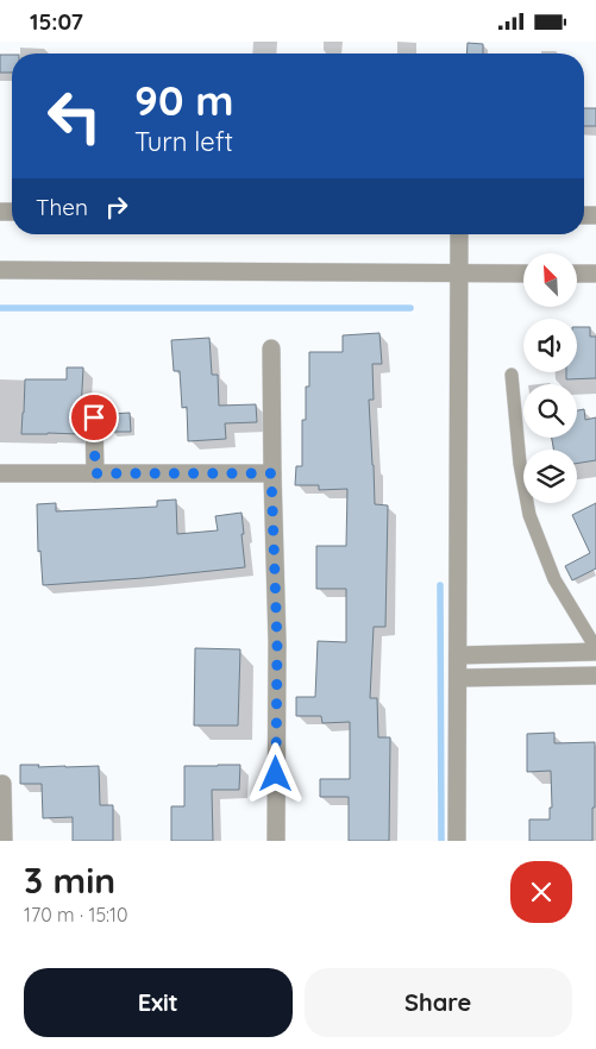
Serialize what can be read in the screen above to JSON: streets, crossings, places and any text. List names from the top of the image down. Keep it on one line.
{"north":"top left","page":{"status":"15:07","turn":["90 m","Turn left"],"then":"Then","heading":["3 min","170 m · 15:10"],"buttons":["Exit","Share"]}}
